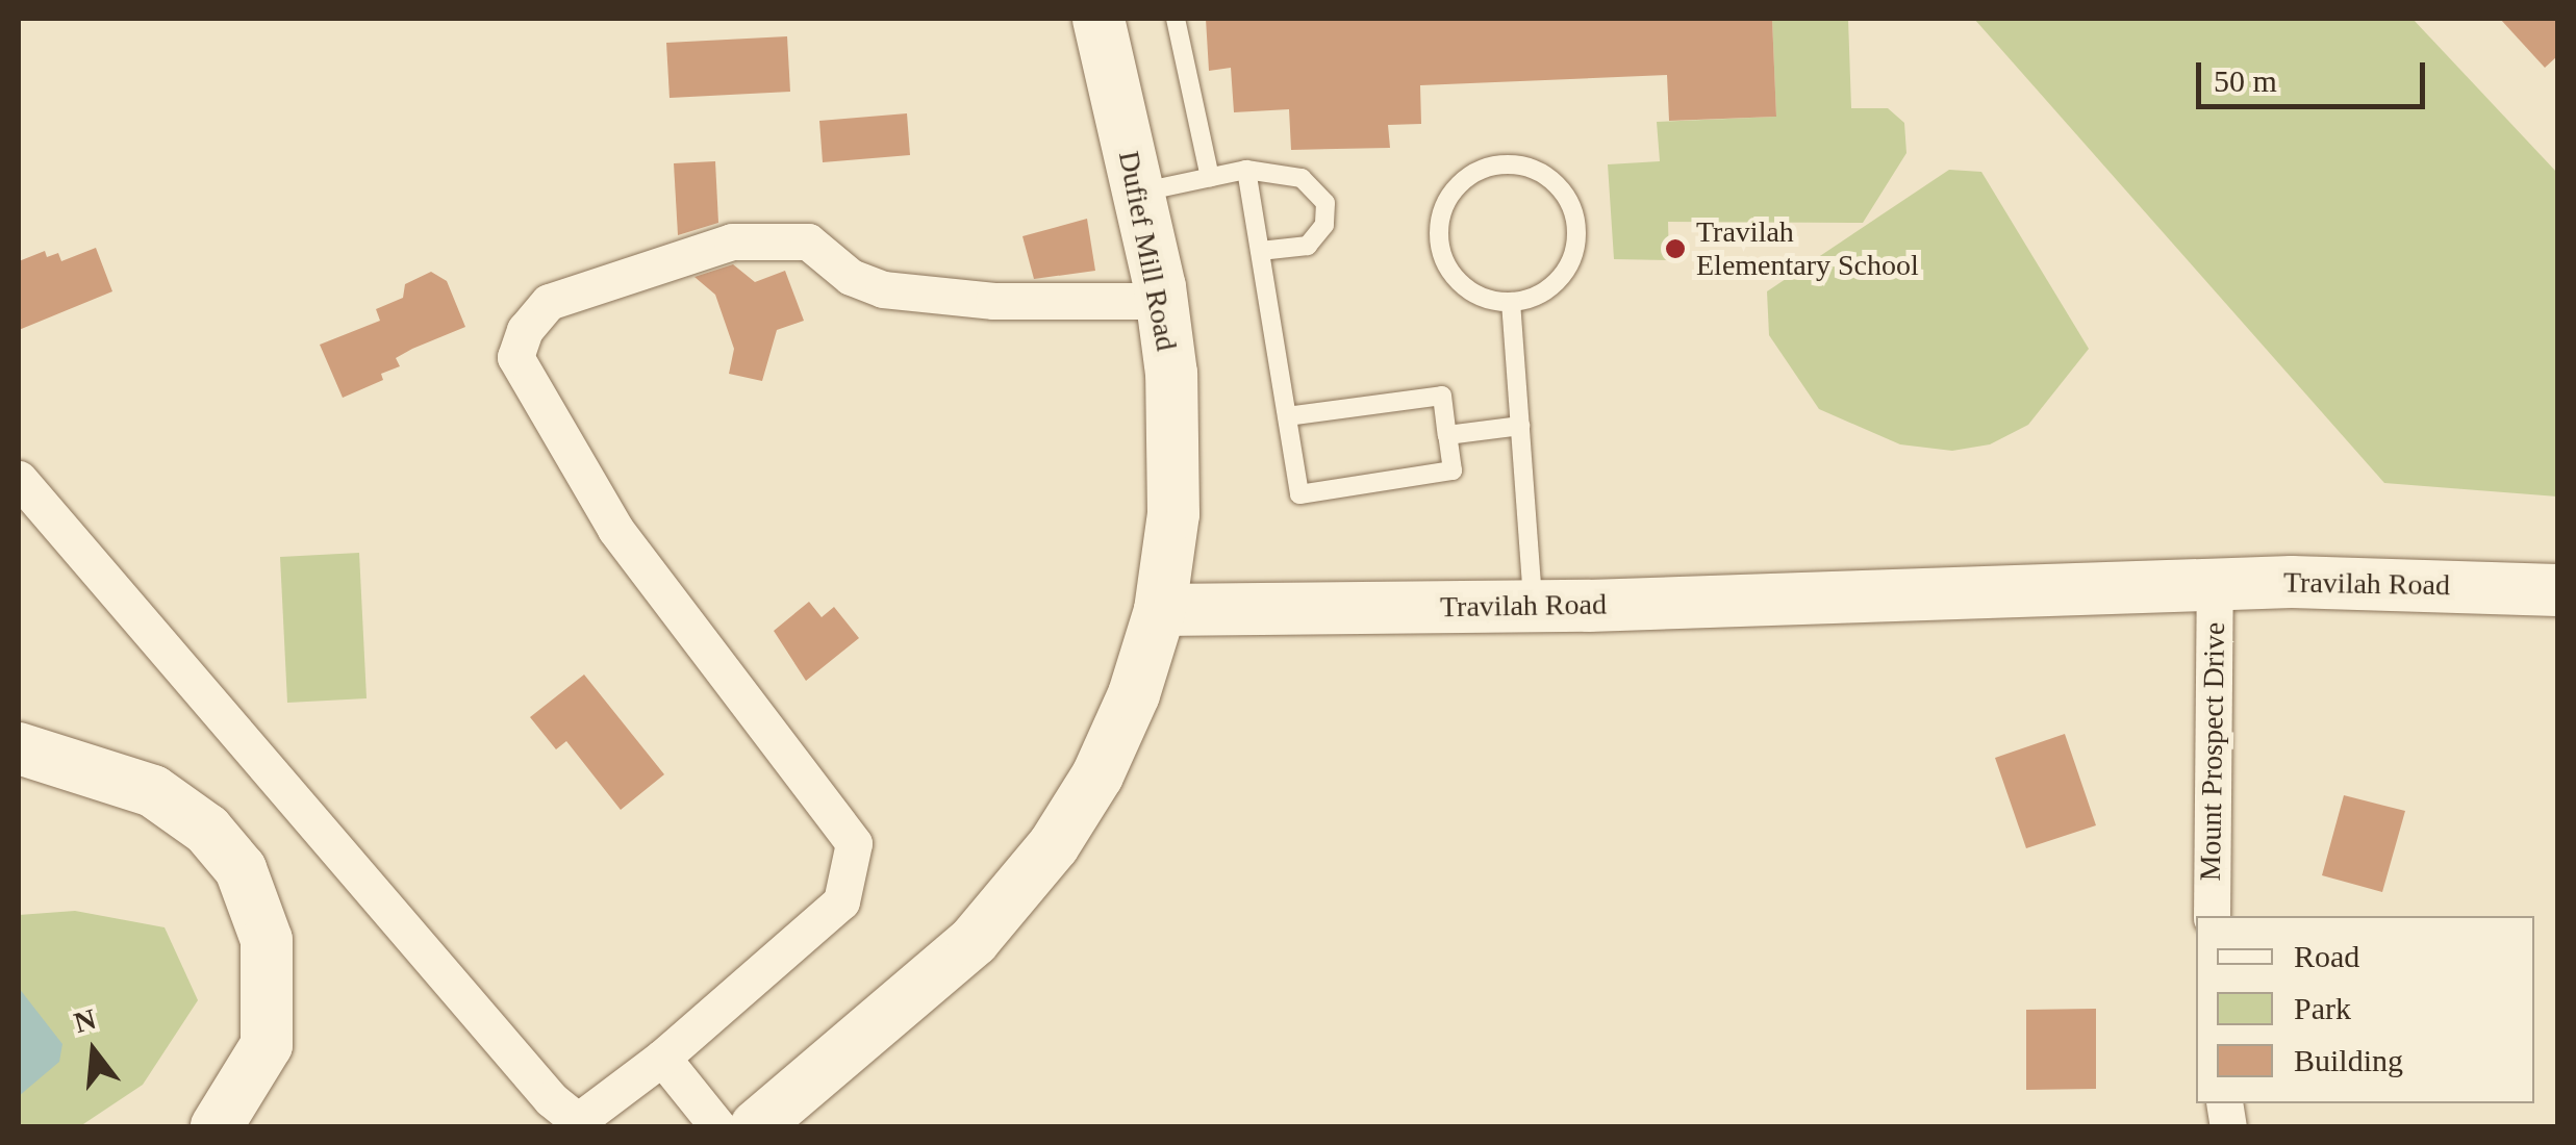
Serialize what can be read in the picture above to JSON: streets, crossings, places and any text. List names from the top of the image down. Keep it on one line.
{"streets":{"main road":["Dufief Mill Road","Travilah Road"],"street":["Mount Prospect Drive"]},"crossings":[["Dufief Mill Road","Travilah Road"],["Travilah Road","Mount Prospect Drive"]],"places":["Travilah Elementary School"],"legend":["Road","Park","Building"],"scale_bar":"50 m","north":"top"}
